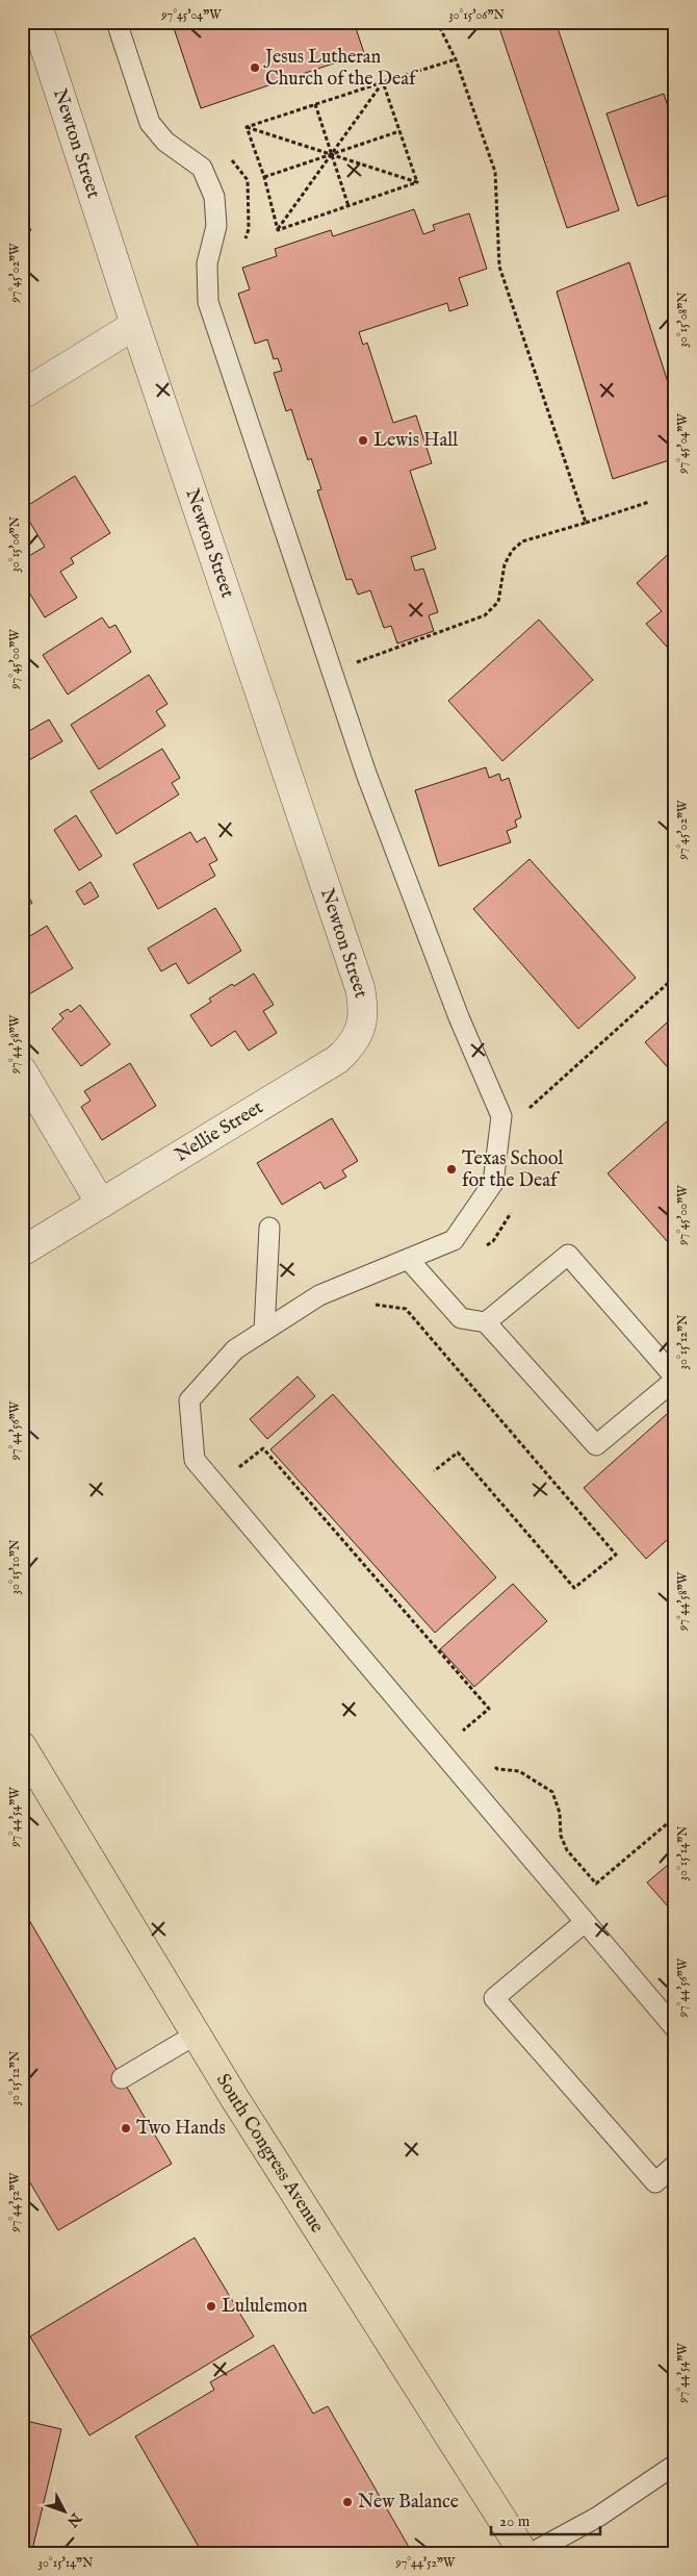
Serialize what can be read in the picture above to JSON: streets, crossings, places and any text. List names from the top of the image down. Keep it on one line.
{"streets":{"main road":["South Congress Avenue"],"street":["Newton Street","Nellie Street"]},"crossings":[["Newton Street","Nellie Street"]],"places":["Jesus Lutheran Church of the Deaf","Lewis Hall","Texas School for the Deaf","Two Hands","Lululemon","New Balance"],"scale_bar":"20 m","north":"bottom right","coordinates":["97°45'04\"W","30°15'06\"N","97°45'02\"W","30°15'08\"N","97°45'00\"W","97°44'58\"W","30°15'12\"N","97°44'56\"W","30°15'10\"N","97°44'54\"W","30°15'14\"N","97°44'52\"W"]}
